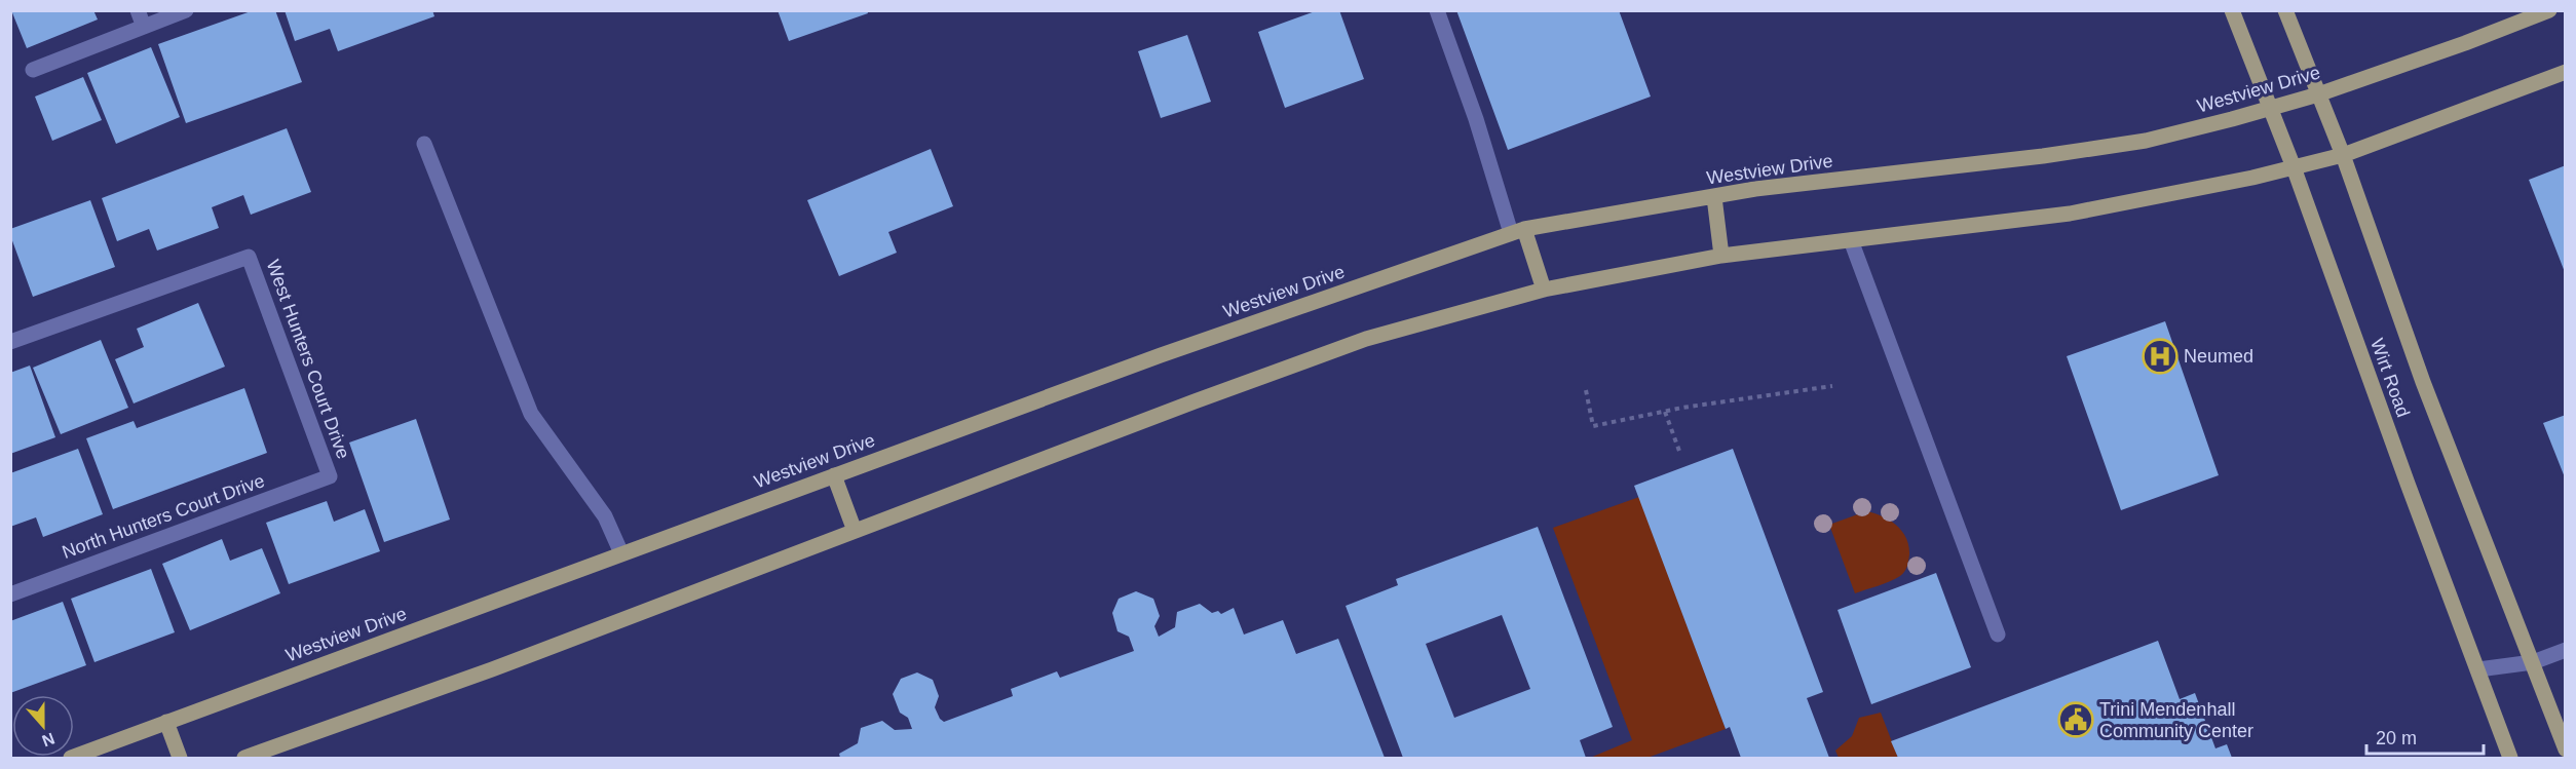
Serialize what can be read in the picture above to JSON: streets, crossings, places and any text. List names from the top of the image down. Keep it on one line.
{"streets":{"main road":["Westview Drive","Wirt Road"],"street":["West Hunters Court Drive","North Hunters Court Drive"]},"crossings":[["Westview Drive","Wirt Road"],["West Hunters Court Drive","North Hunters Court Drive"]],"places":{"hospital":["Neumed"],"public building":["Trini Mendenhall Community Center"]},"scale_bar":"20 m","north":"bottom"}
